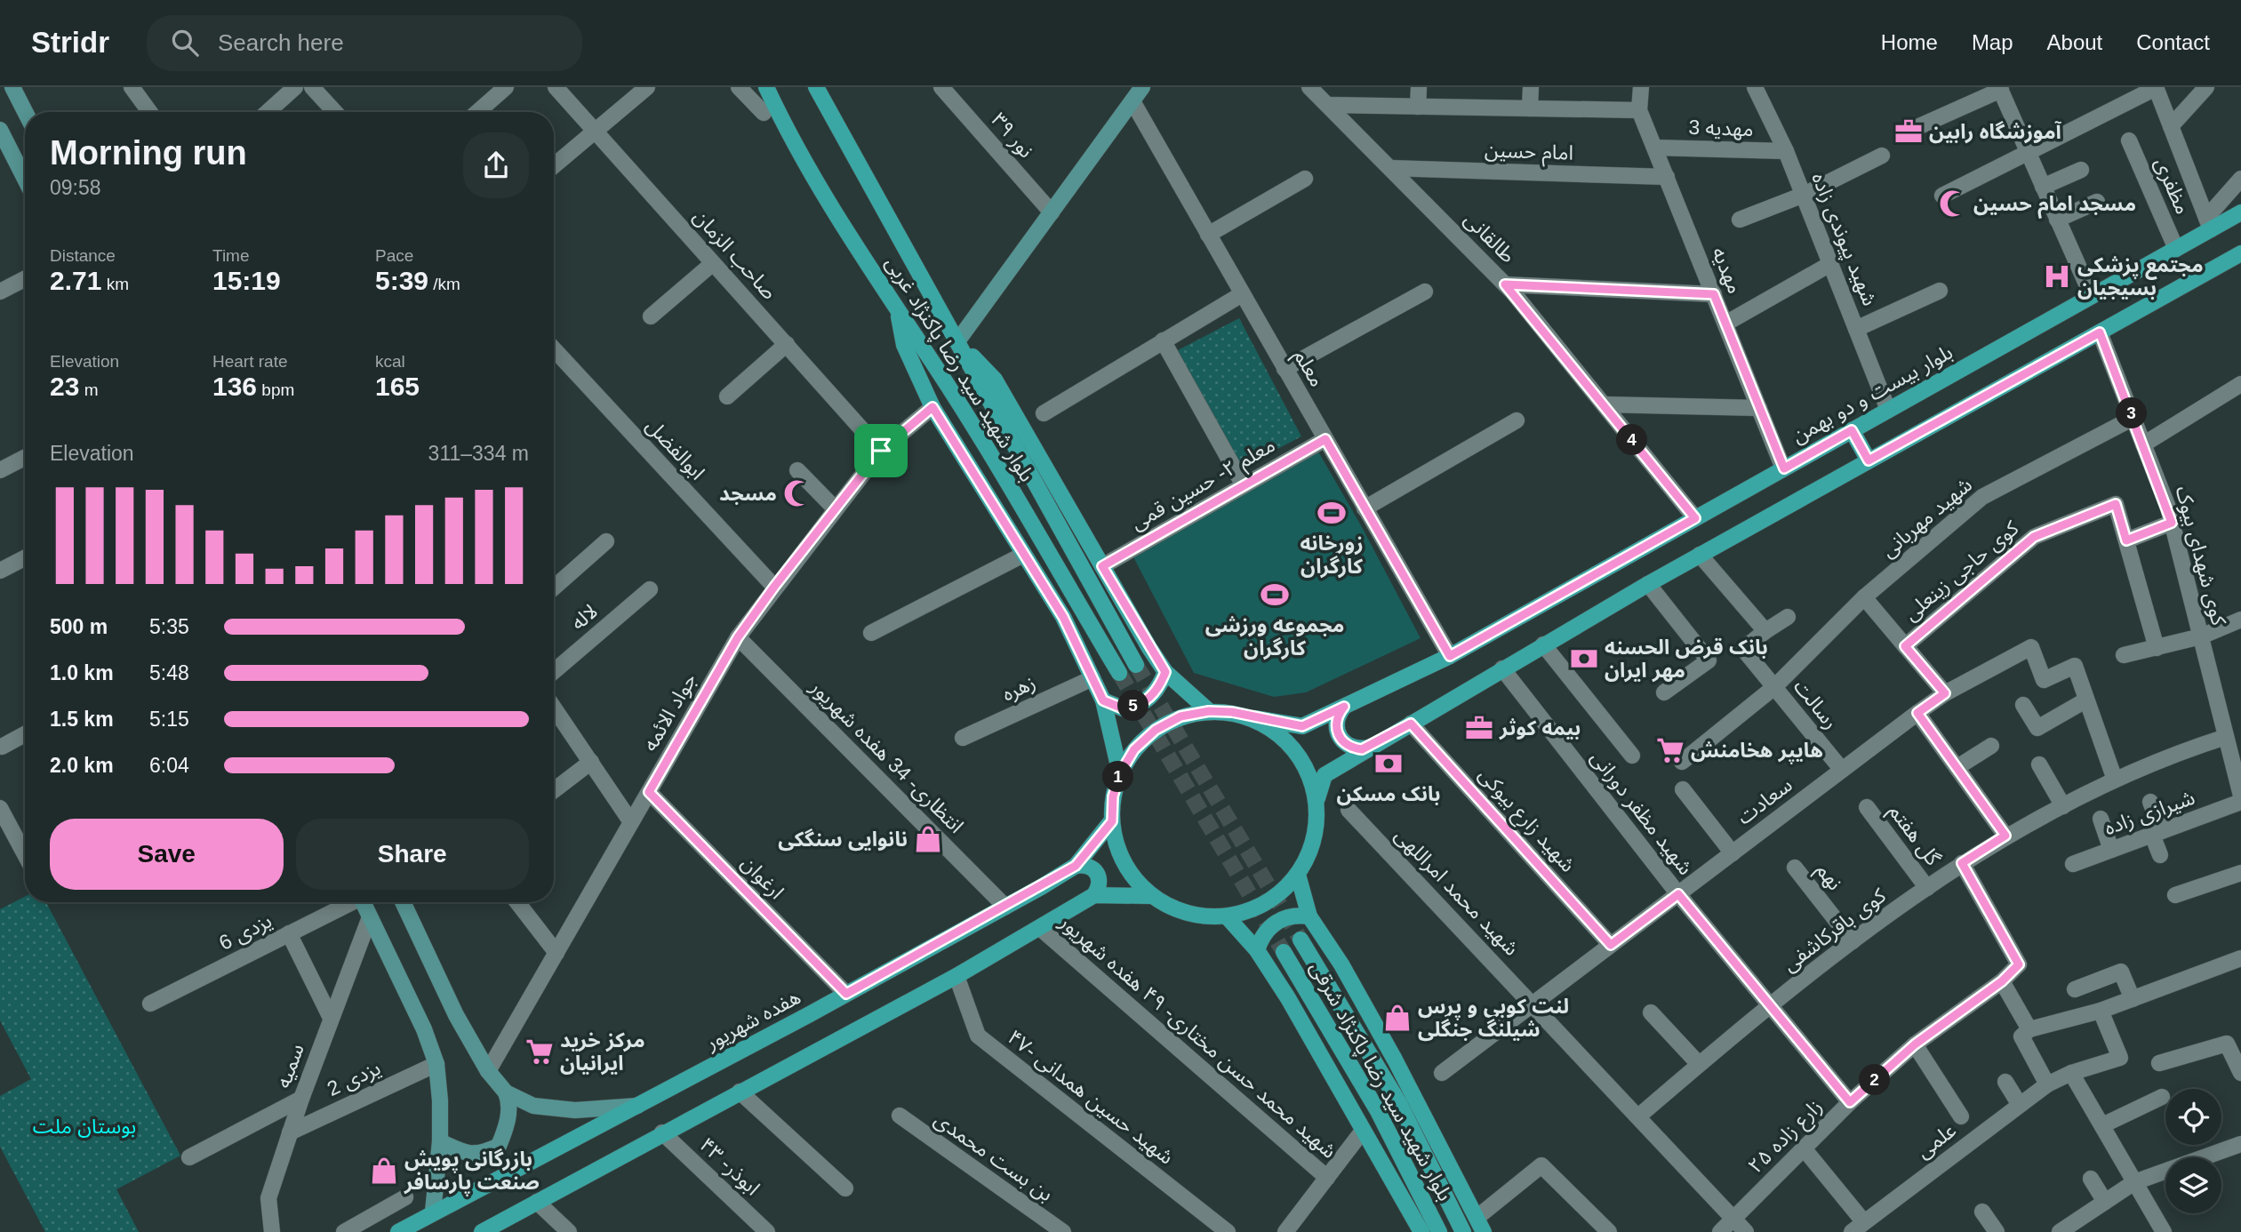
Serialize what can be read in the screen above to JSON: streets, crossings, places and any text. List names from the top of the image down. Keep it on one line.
{"streets":{"main road":["بلوار شهید سید رضا پاکنژاد غربی","بلوار بیست و دو بهمن","هفده شهریور","بلوار شهید سید رضا پاکنژاد شرقی"],"street":["مهدیه 3","نور ۳۹","امام حسین","مظفری","طالقانی","شهید پیوندی زاده","صاحب الزمان","مهدیه","معلم","ابوالفضل","معلم ۲- حسین قمی","شهید مهربانی","کوی شهدای بیوک","کوی حاجی زینعلی","لاله","زهره","رسالت","جواد الائمه","انتظاری- 34 هفده شهریور","سعادت","شهید مظفر دورانی","شیرازی زاده","شهید زارع بیوکی","گل هفتم","نهم","ارغوان","شهید محمد امراللهی","کوی باقرکاشفی","یزدی 6","شهید محمد حسن مختاری- ۴۹ هفده شهریور","سمیه","یزدی 2","شهید حسین همدانی -۴۷","زارع زاده ۲۵","علمی","بن بست محمدی","ابوذر- ۴۳"]},"crossings":[["مهدیه 3","شهید پیوندی زاده"],["مهدیه 3","مهدیه"],["امام حسین","طالقانی"],["امام حسین","مهدیه"],["مظفری","بلوار بیست و دو بهمن"],["طالقانی","بلوار بیست و دو بهمن"],["شهید پیوندی زاده","بلوار بیست و دو بهمن"],["صاحب الزمان","جواد الائمه"],["مهدیه","بلوار بیست و دو بهمن"],["معلم","بلوار بیست و دو بهمن"],["معلم","معلم ۲- حسین قمی"],["بلوار بیست و دو بهمن","هفده شهریور"],["ابوالفضل","جواد الائمه"],["شهید مهربانی","کوی شهدای بیوک"],["شهید مهربانی","رسالت"],["کوی شهدای بیوک","کوی باقرکاشفی"],["رسالت","سعادت"],["جواد الائمه","انتظاری- 34 هفده شهریور"],["جواد الائمه","ارغوان"],["انتظاری- 34 هفده شهریور","هفده شهریور"],["سعادت","شهید مظفر دورانی"],["سعادت","شهید زارع بیوکی"],["سعادت","شهید محمد امراللهی"],["سعادت","کوی باقرکاشفی"],["شهید مظفر دورانی","کوی باقرکاشفی"],["شهید مظفر دورانی","زارع زاده ۲۵"],["گل هفتم","کوی باقرکاشفی"],["نهم","کوی باقرکاشفی"],["ارغوان","هفده شهریور"],["شهید محمد امراللهی","کوی باقرکاشفی"],["شهید محمد امراللهی","زارع زاده ۲۵"],["سمیه","یزدی 2"]],"parks":["بوستان ملت"],"places":{"office":["آموزشگاه رابین","بیمه کوثر"],"mosque":["مسجد امام حسین","مسجد"],"hospital":["مجتمع پزشکی بسیجیان"],"sports":["زورخانه کارگران","مجموعه ورزشی کارگران"],"bank":["بانک قرض الحسنه مهر ایران","بانک مسکن"],"supermarket":["هایپر هخامنش","مرکز خرید ایرانیان"],"shop":["نانوایی سنگکی","لنت کوبی و پرس شیلنگ‌ جنگلی","بازرگانی پویش صنعت پارسافر"]},"page":{"header":"Stridr","search":"Search here","nav":["Home","Map","About","Contact"],"heading":["Morning run","09:58"],"stats":[["Distance","2.71 km"],["Time","15:19"],["Pace","5:39 /km"],["Elevation","23 m"],["Heart rate","136 bpm"],["kcal","165"]],"pins":["3","4","5","1","2"],"chart":["Elevation","311–334 m"],"list":[{"name":"500 m","note":"5:35"},{"name":"1.0 km","note":"5:48"},{"name":"1.5 km","note":"5:15"},{"name":"2.0 km","note":"6:04"}],"buttons":["Save","Share"]}}
